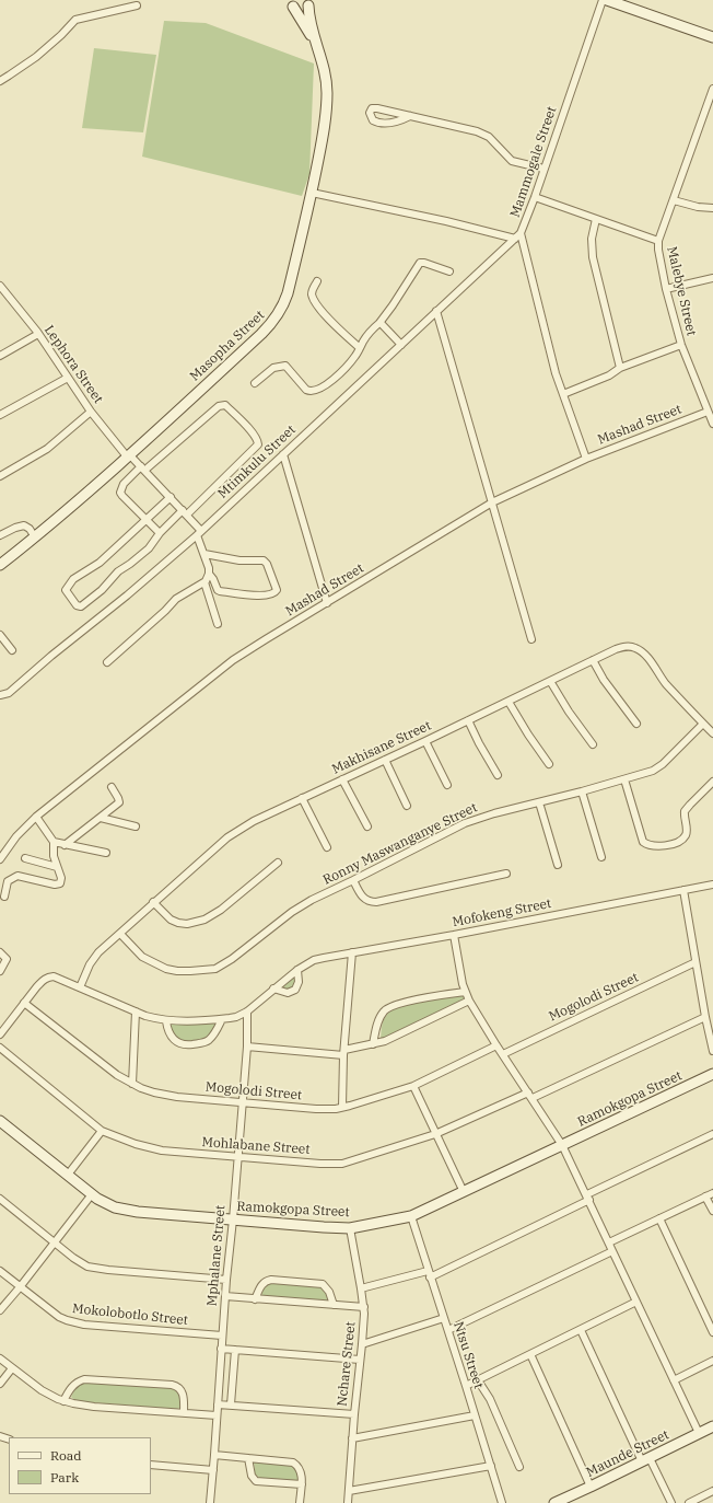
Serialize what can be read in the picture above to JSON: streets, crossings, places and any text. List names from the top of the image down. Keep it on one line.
{"streets":{"street":["Mammogale Street","Malebye Street","Masopha Street","Lephora Street","Mashad Street","Mtimkulu Street","Makhisane Street","Ronny Maswanganye Street","Mofokeng Street","Mogolodi Street","Ramokgopa Street","Mohlabane Street","Mphalane Street","Mokolobotlo Street","Ntsu Street","Nchare Street","Maunde Street"]},"crossings":[["Mammogale Street","Mashad Street"],["Mammogale Street","Mtimkulu Street"],["Malebye Street","Mashad Street"],["Masopha Street","Lephora Street"],["Lephora Street","Mtimkulu Street"],["Makhisane Street","Ronny Maswanganye Street"],["Makhisane Street","Mofokeng Street"],["Mofokeng Street","Mogolodi Street"],["Mofokeng Street","Mphalane Street"],["Mogolodi Street","Mphalane Street"],["Ramokgopa Street","Mphalane Street"],["Ramokgopa Street","Ntsu Street"],["Ramokgopa Street","Nchare Street"],["Mohlabane Street","Mphalane Street"],["Mphalane Street","Mokolobotlo Street"]],"legend":["Road","Park"]}
